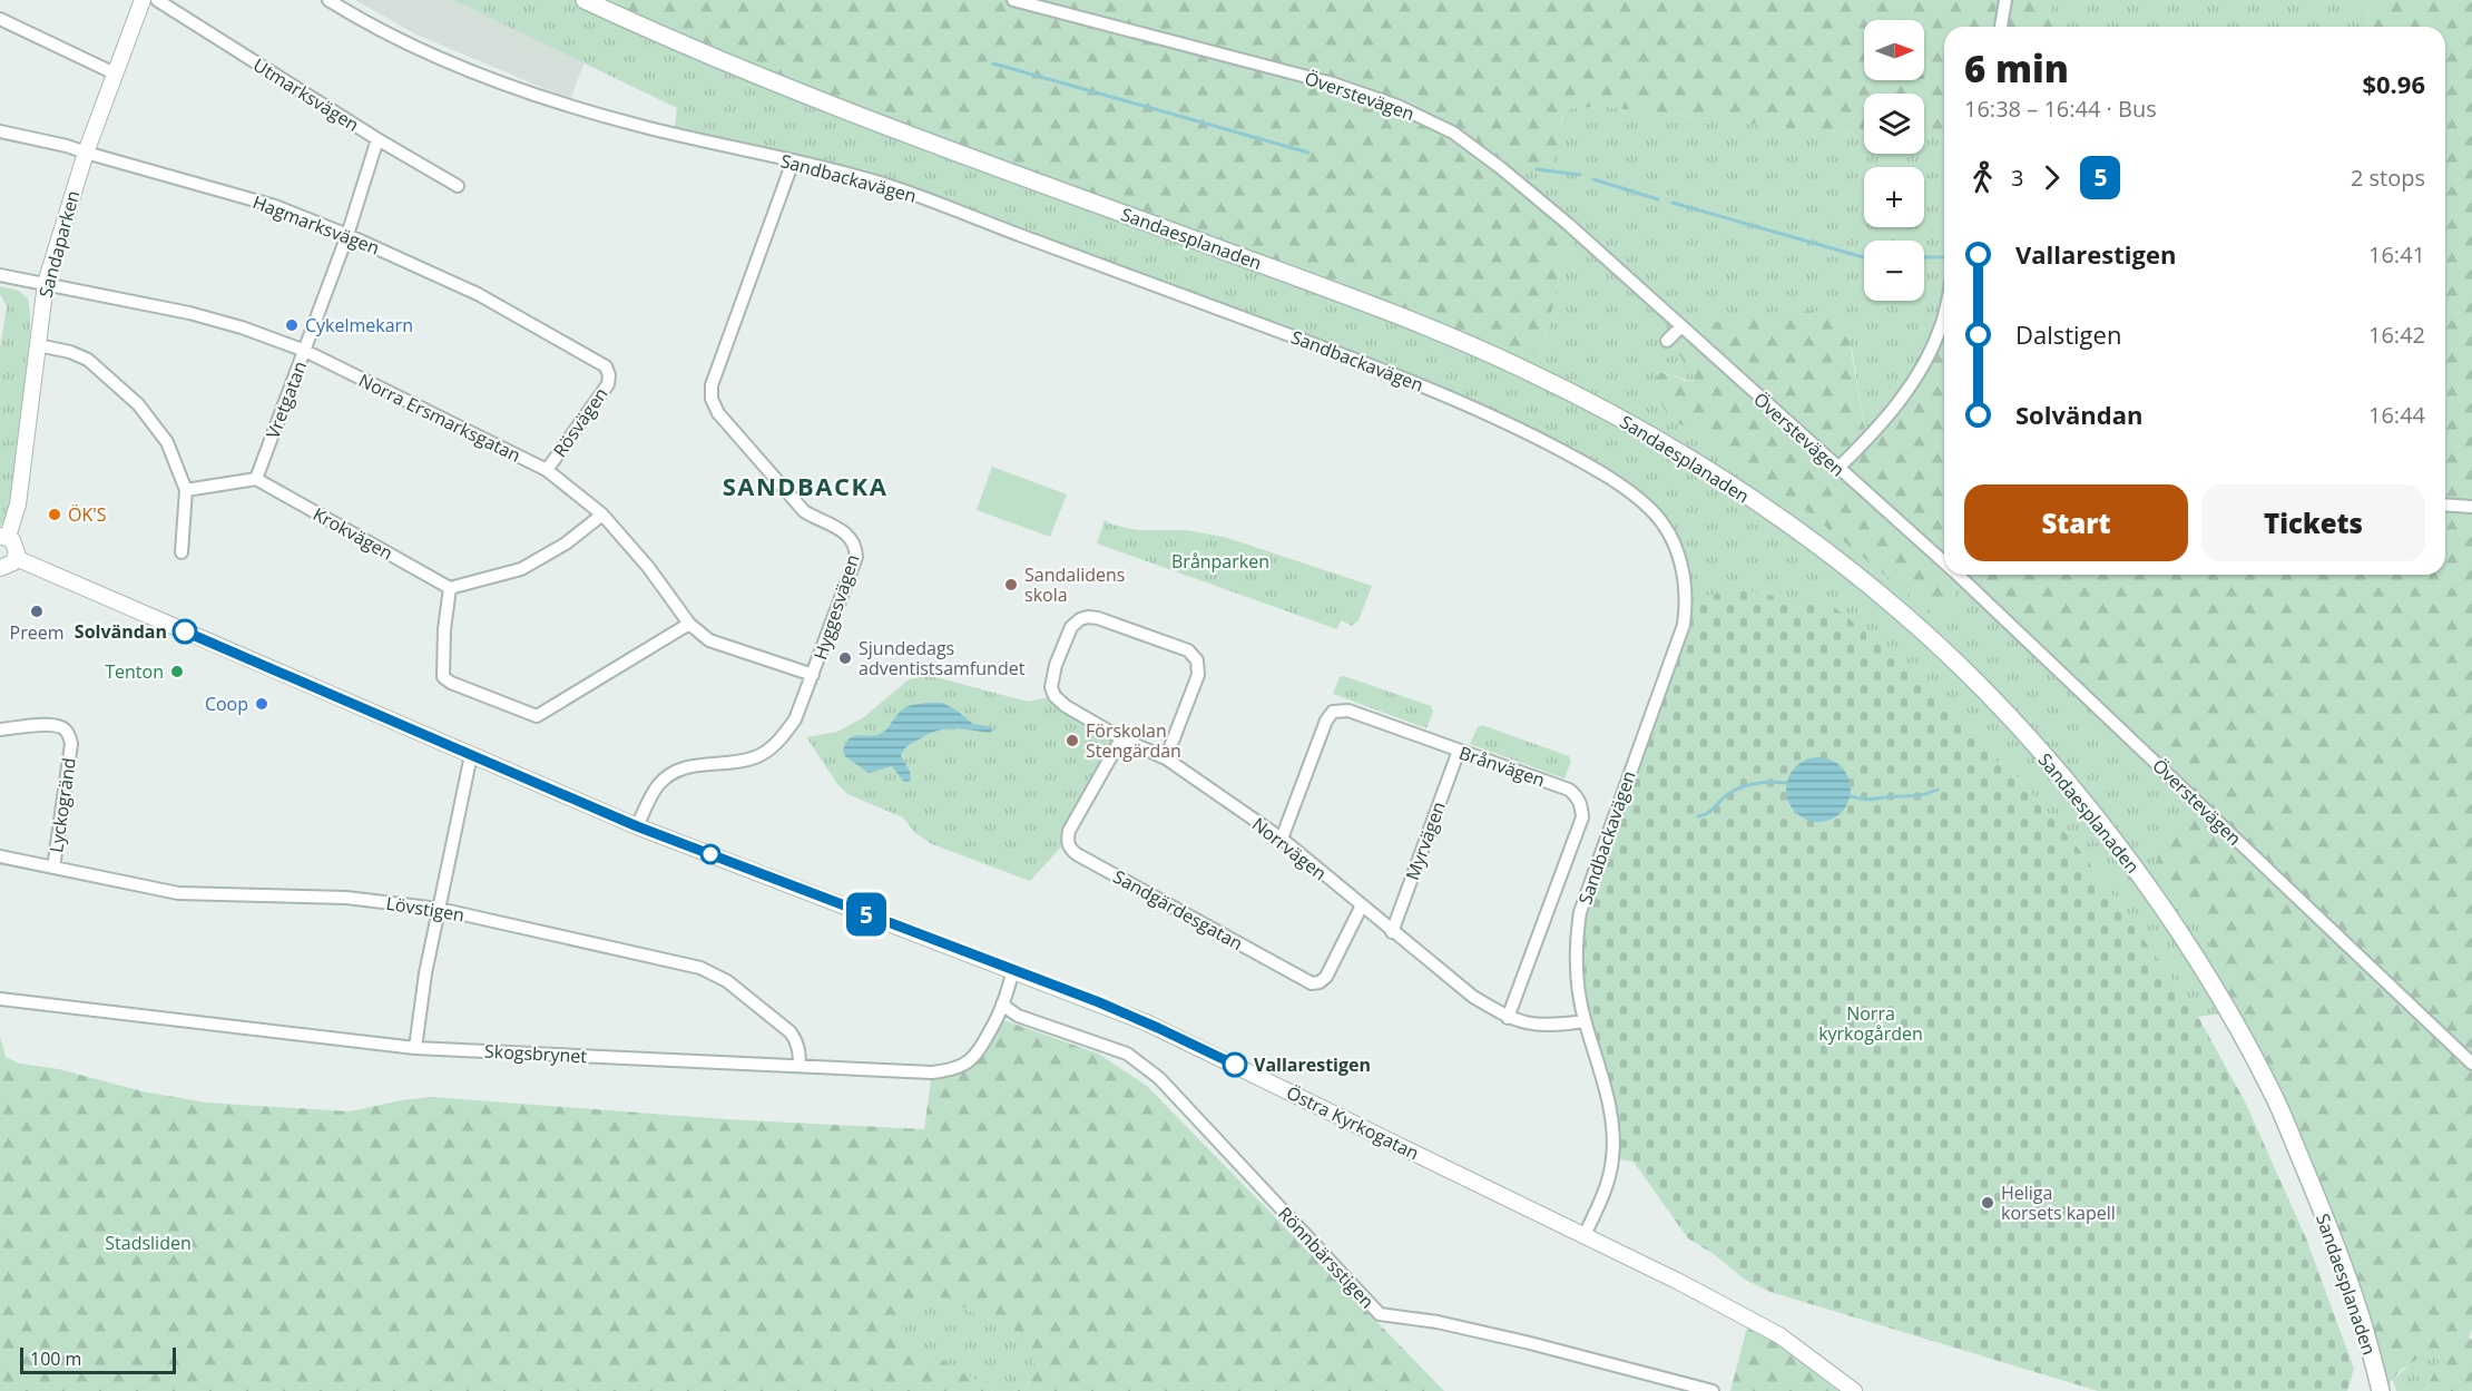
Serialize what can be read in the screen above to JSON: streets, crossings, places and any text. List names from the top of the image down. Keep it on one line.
{"streets":{"main road":["Sandaesplanaden"],"street":["Utmarksvägen","Överstevägen","Sandbackavägen","Hagmarksvägen","Sandaparken","Vretgatan","Norra Ersmarksgatan","Rösvägen","Krokvägen","Hyggesvägen","Brånvägen","Lyckogränd","Myrvägen","Norrvägen","Lövstigen","Sandgärdesgatan","Skogsbrynet","Östra Kyrkogatan","Rönnbärsstigen"]},"crossings":[["Utmarksvägen","Vretgatan"],["Sandbackavägen","Hyggesvägen"],["Sandbackavägen","Norrvägen"],["Sandbackavägen","Östra Kyrkogatan"],["Hagmarksvägen","Sandaparken"],["Hagmarksvägen","Vretgatan"],["Hagmarksvägen","Rösvägen"],["Sandaparken","Norra Ersmarksgatan"],["Vretgatan","Norra Ersmarksgatan"],["Vretgatan","Krokvägen"],["Norra Ersmarksgatan","Rösvägen"],["Norra Ersmarksgatan","Hyggesvägen"],["Hyggesvägen","Östra Kyrkogatan"],["Brånvägen","Myrvägen"],["Brånvägen","Norrvägen"],["Lyckogränd","Lövstigen"],["Myrvägen","Norrvägen"],["Norrvägen","Sandgärdesgatan"],["Lövstigen","Skogsbrynet"],["Skogsbrynet","Östra Kyrkogatan"],["Skogsbrynet","Rönnbärsstigen"]],"districts":["SANDBACKA"],"parks":["Brånparken","Norra kyrkogården","Stadsliden"],"places":["Cykelmekarn","ÖK'S","Sandalidens skola","Preem","Solvändan","Sjundedags adventistsamfundet","Tenton","Coop","Förskolan Stengärdan","Vallarestigen","Heliga korsets kapell"],"lines":["bus line 5"],"scale_bar":"100 m","north":"right","page":{"on_map":"5","map_buttons":["+","−"],"heading":["6 min","16:38 – 16:44 · Bus","$0.96"],"legs":["3","5","2 stops"],"list":[{"name":"Vallarestigen","value":"16:41"},{"name":"Dalstigen","value":"16:42"},{"name":"Solvändan","value":"16:44"}],"buttons":["Start","Tickets"],"scale":"100 m"}}
